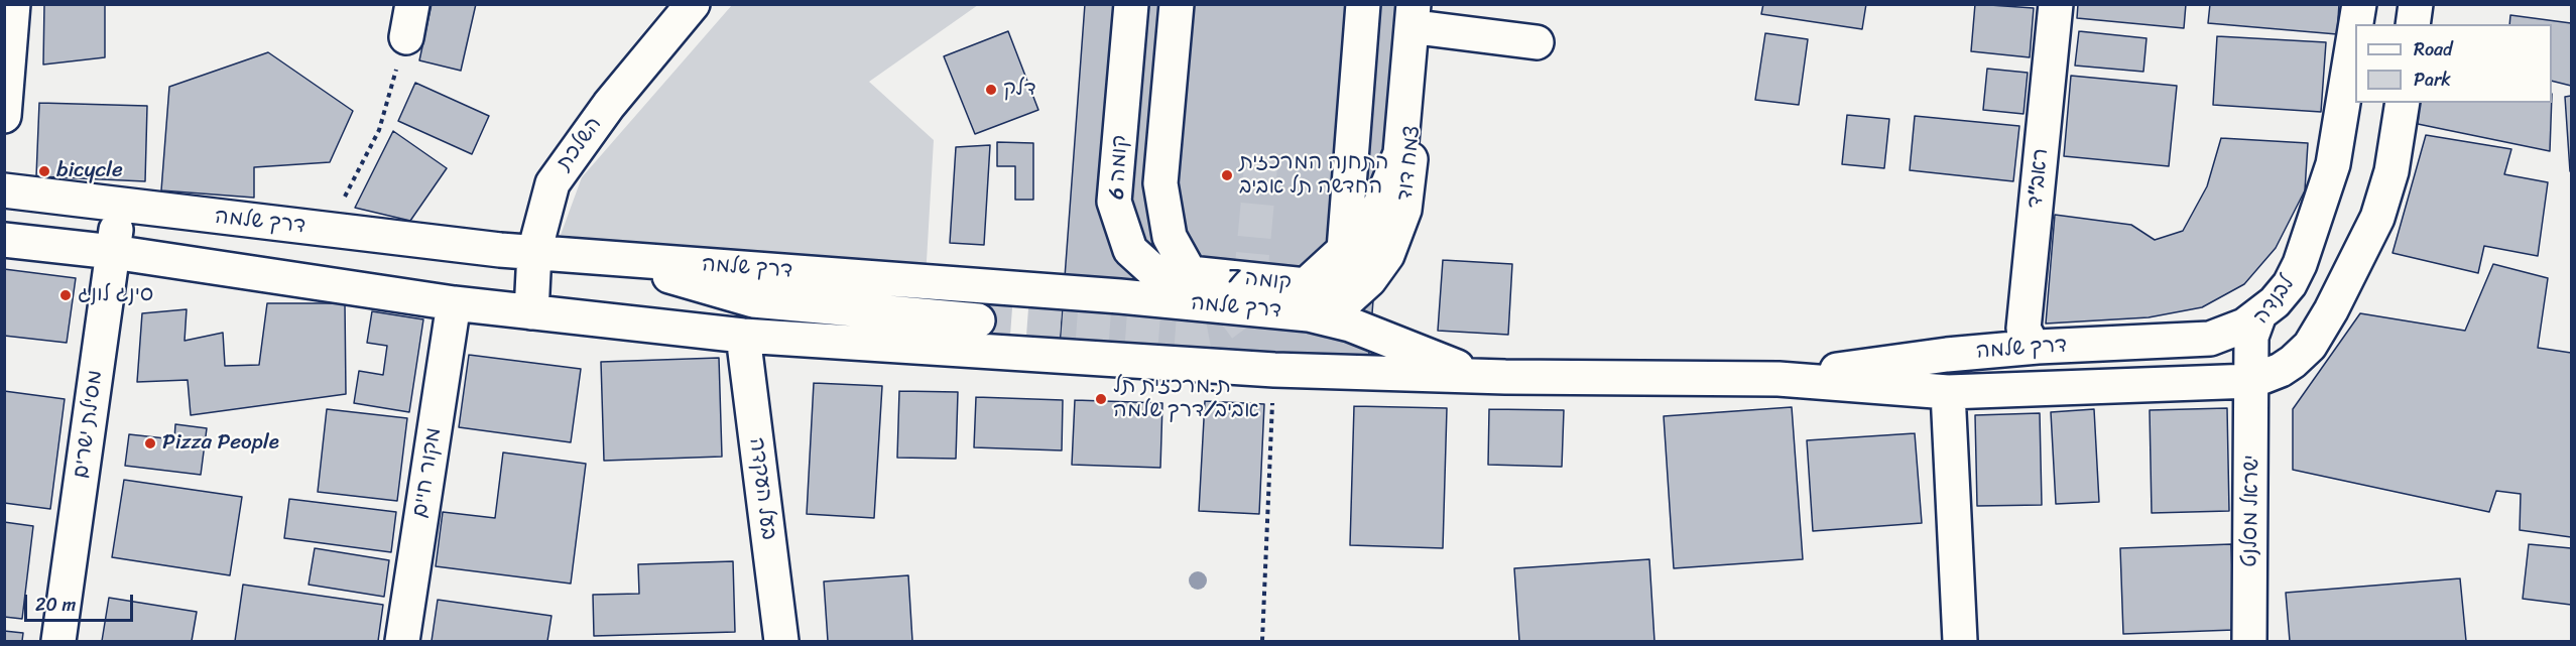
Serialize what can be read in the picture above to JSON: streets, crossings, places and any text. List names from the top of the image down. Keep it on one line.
{"streets":{"street":["השלכת","צמח דוד","קומה 6","ראב\"ד","דרך שלמה","קומה 7","לבנדה","מסילת ישרים","מקור חיים","בעל העקדה","ישראל מסלנט"]},"crossings":[["השלכת","דרך שלמה"],["צמח דוד","קומה 6"],["צמח דוד","דרך שלמה"],["ראב\"ד","דרך שלמה"],["דרך שלמה","לבנדה"],["דרך שלמה","מסילת ישרים"],["דרך שלמה","מקור חיים"],["דרך שלמה","בעל העקדה"],["דרך שלמה","ישראל מסלנט"],["לבנדה","ישראל מסלנט"]],"places":["דלק","bicycle","התחנה המרכזית החדשה תל אביב","סינג לונג","ת.מרכזית תל אביב/דרך שלמה","Pizza People"],"legend":["Road","Park"],"scale_bar":"20 m"}
